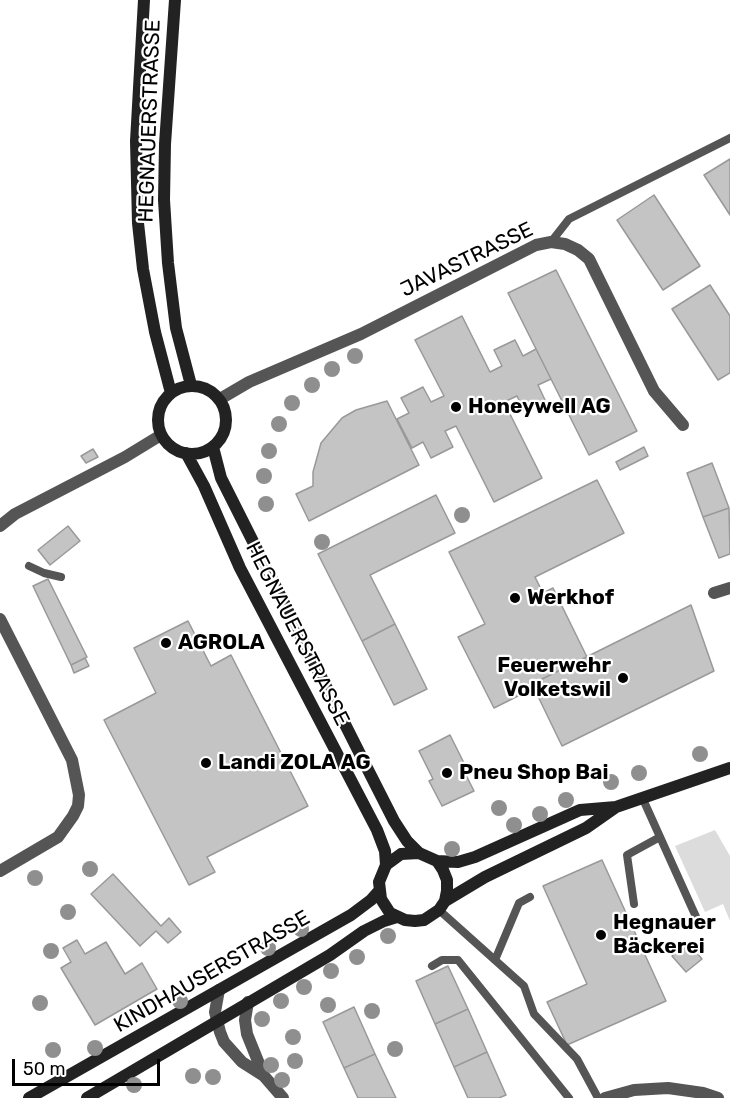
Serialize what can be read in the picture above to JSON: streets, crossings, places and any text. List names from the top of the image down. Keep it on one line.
{"streets":{"main road":["HEGNAUERSTRASSE","KINDHAUSERSTRASSE"],"street":["JAVASTRASSE"]},"crossings":[["HEGNAUERSTRASSE","JAVASTRASSE"],["HEGNAUERSTRASSE","KINDHAUSERSTRASSE"]],"places":["Honeywell AG","Werkhof","AGROLA","Feuerwehr Volketswil","Landi ZOLA AG","Pneu Shop Bai","Hegnauer Bäckerei"],"scale_bar":"50 m"}
